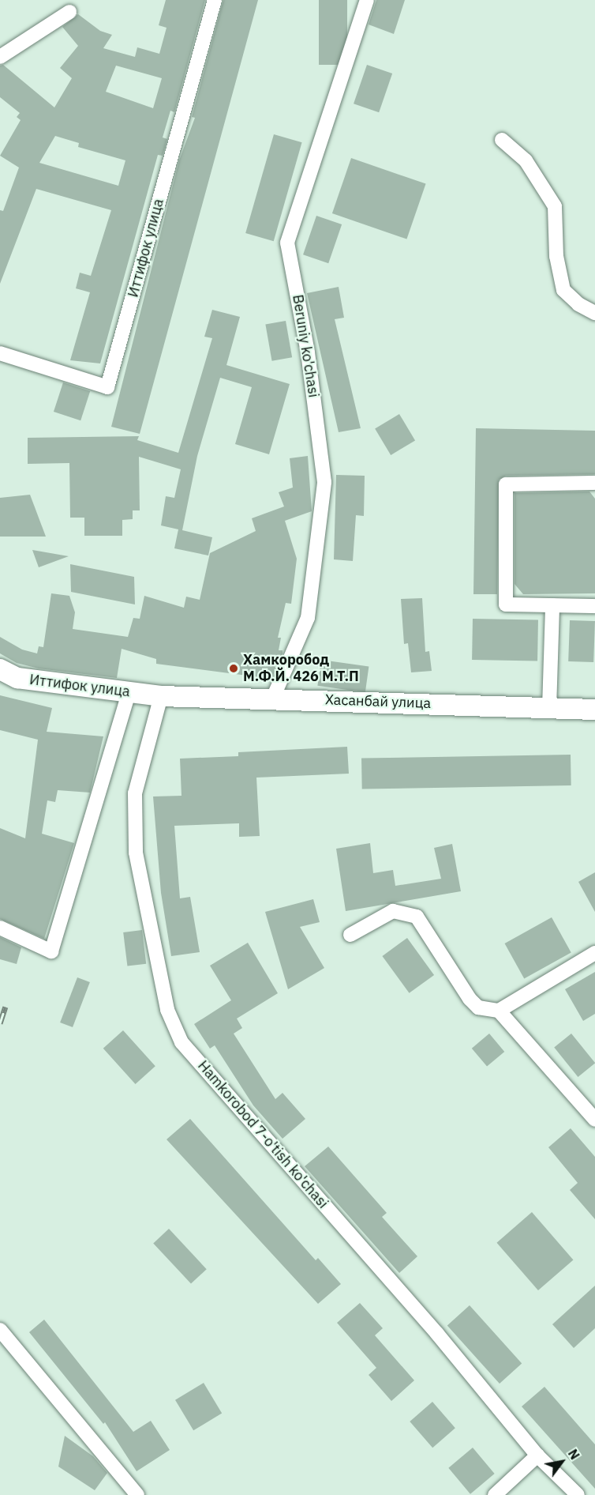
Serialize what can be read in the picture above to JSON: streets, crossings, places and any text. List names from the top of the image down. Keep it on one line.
{"streets":{"street":["Иттифок улица","Beruniy ko'chasi","Хасанбай улица","Hamkorobod 7-o'tish ko'chasi"]},"crossings":[["Иттифок улица","Хасанбай улица"],["Иттифок улица","Hamkorobod 7-o'tish ko'chasi"],["Beruniy ko'chasi","Хасанбай улица"],["Хасанбай улица","Hamkorobod 7-o'tish ko'chasi"]],"places":["Хамкоробод М.Ф.Й. 426 М.Т.П"],"north":"top right"}
